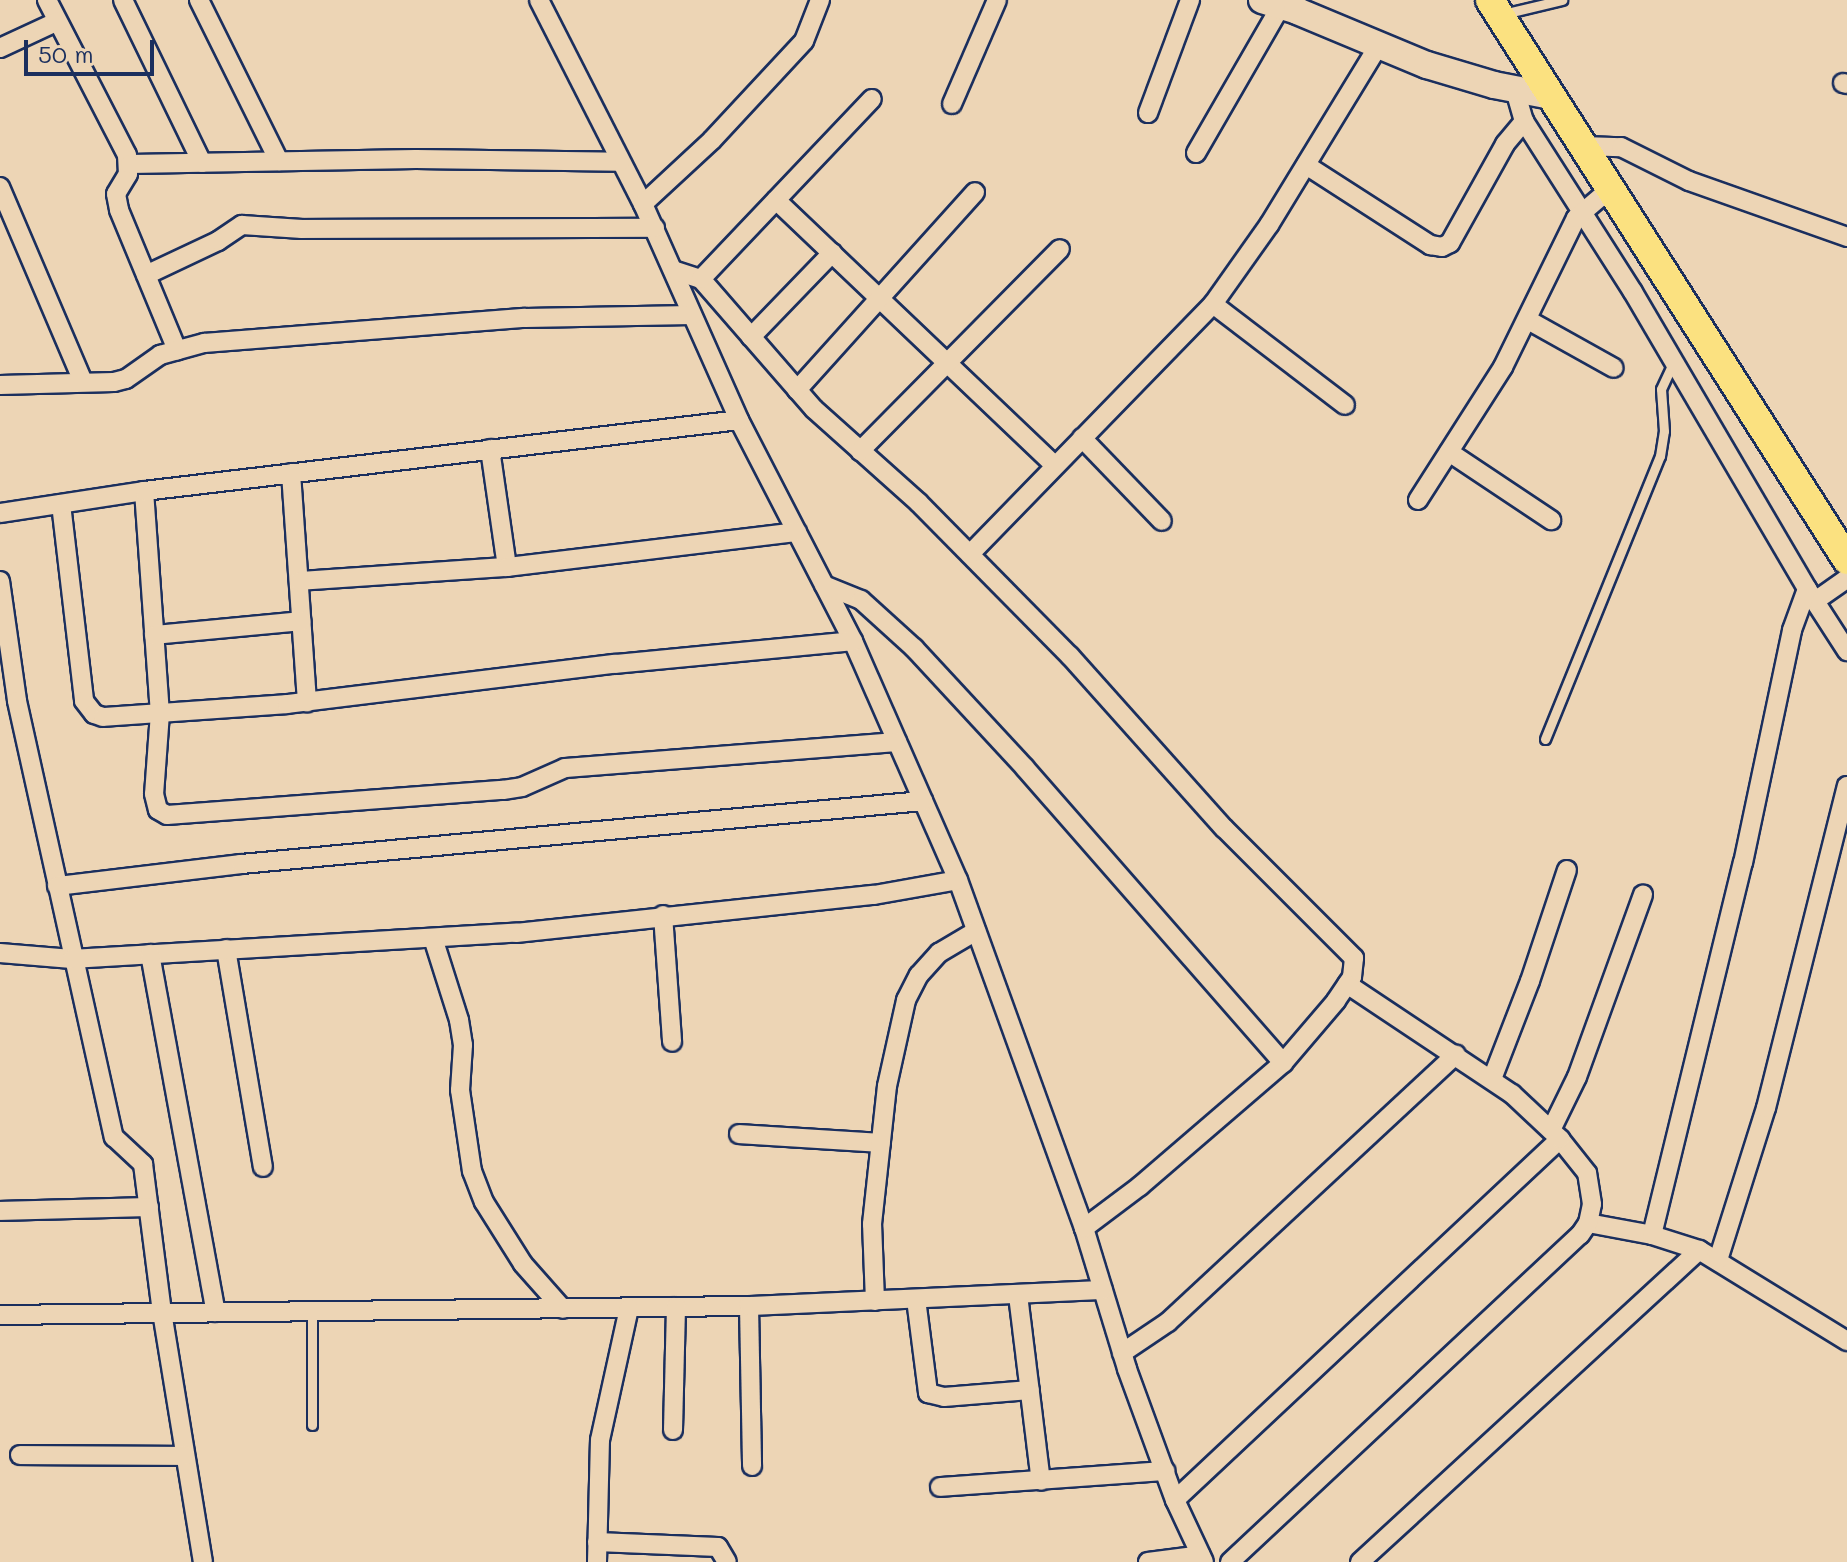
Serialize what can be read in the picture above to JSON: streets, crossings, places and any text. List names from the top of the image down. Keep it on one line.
{"scale_bar":"50 m"}
